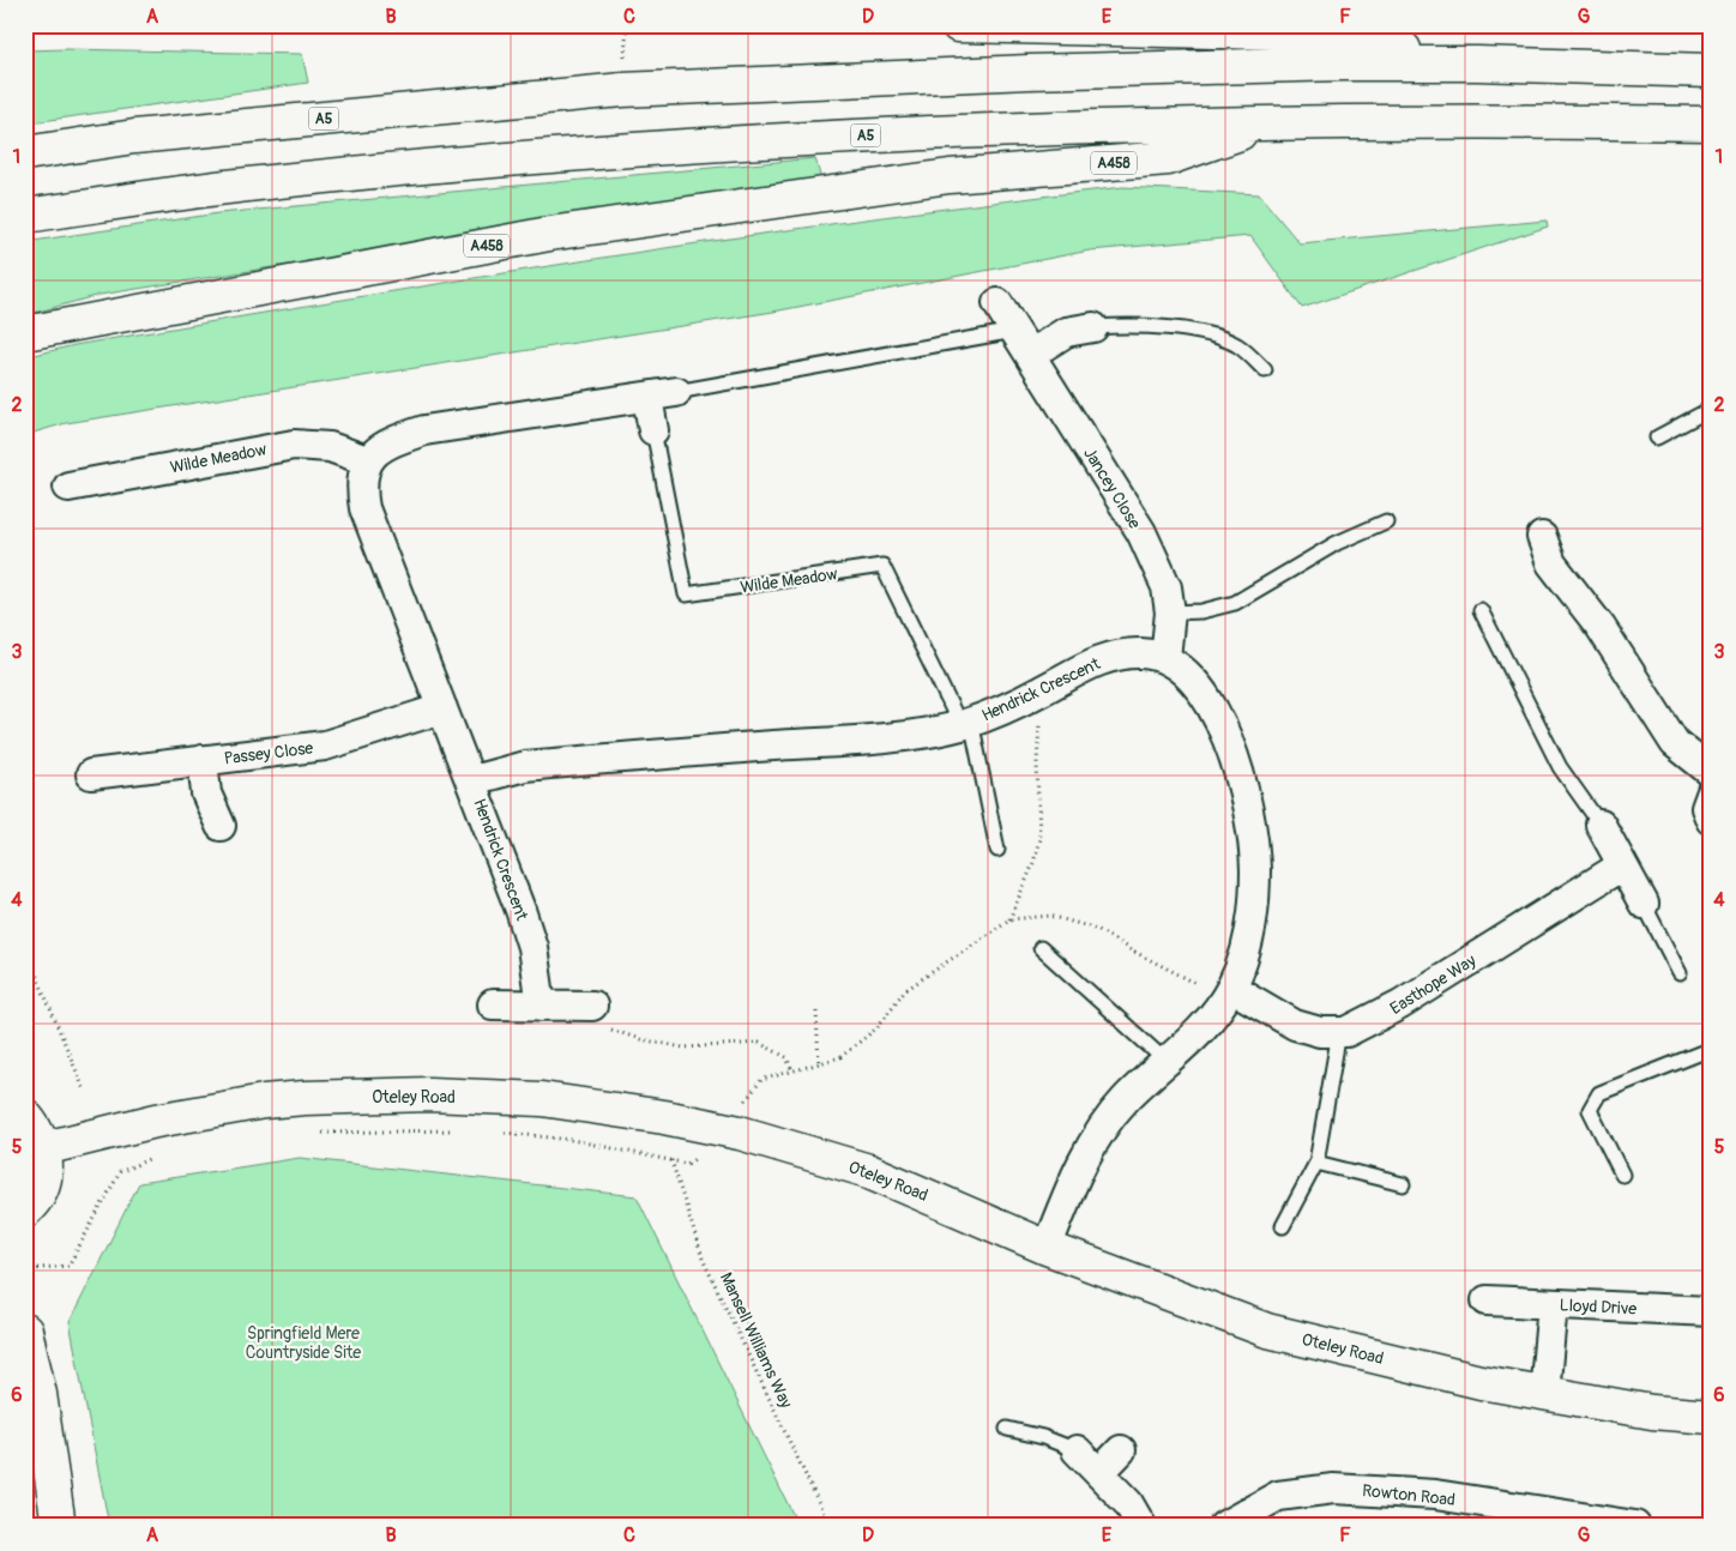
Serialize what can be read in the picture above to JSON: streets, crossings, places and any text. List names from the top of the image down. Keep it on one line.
{"streets":{"main road":["A5","A458","Oteley Road"],"street":["Wilde Meadow","Jancey Close","Hendrick Crescent","Passey Close","Easthope Way","Lloyd Drive","Rowton Road"],"path":["Mansell Williams Way"]},"crossings":[["A5","A458"],["Wilde Meadow","Hendrick Crescent"],["Jancey Close","Hendrick Crescent"]],"parks":["Springfield Mere Countryside Site"],"grid":{"columns":["A","B","C","D","E","F","G"],"rows":["1","2","3","4","5","6"]}}
